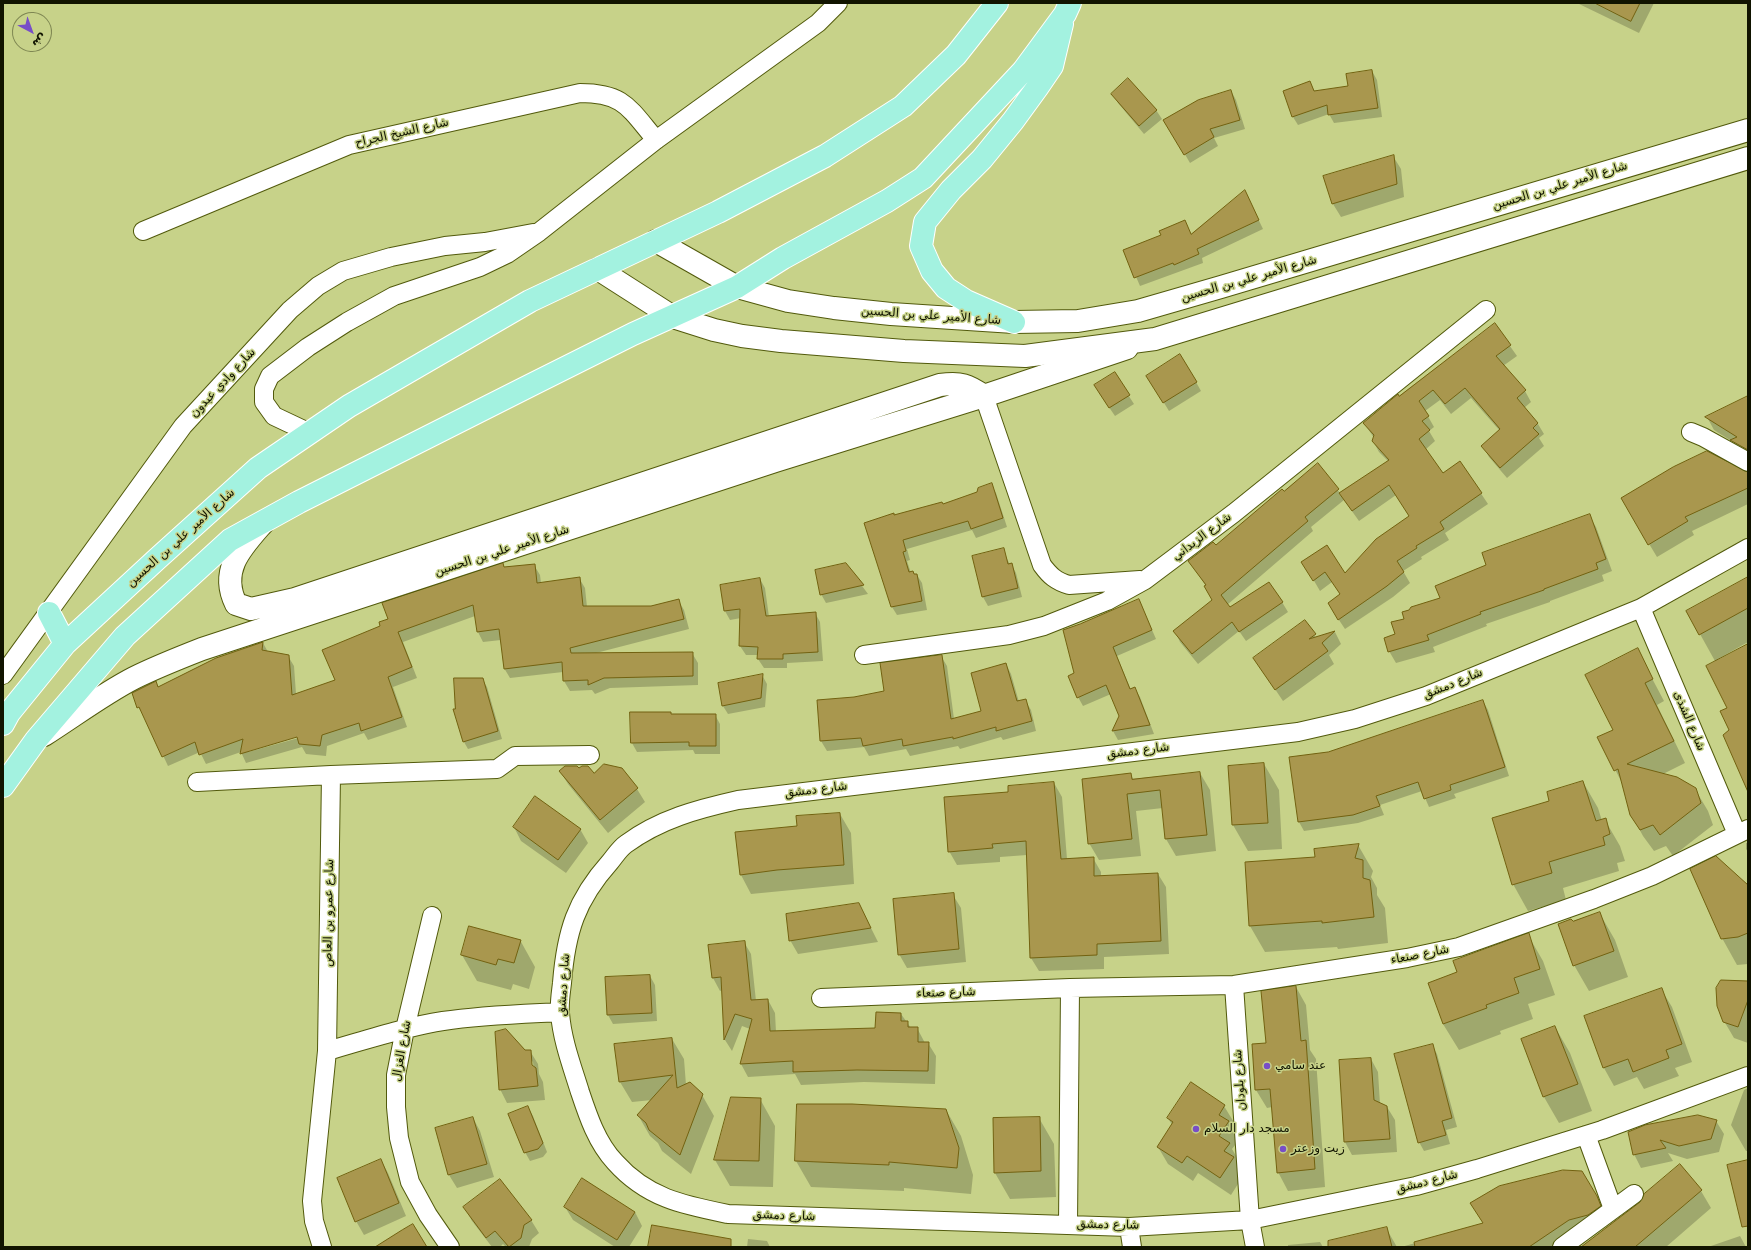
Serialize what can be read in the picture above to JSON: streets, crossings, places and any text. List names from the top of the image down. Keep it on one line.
{"streets":{"main road":["شارع الأمير علي بن الحسين"],"street":["شارع الشيخ الجراح","شارع وادي عبدون","شارع الزبداني","شارع دمشق","شارع الشذى","شارع عمرو بن العاص","شارع صنعاء","شارع الغزال","شارع بلودان"]},"crossings":[["شارع دمشق","شارع الشذى"],["شارع دمشق","شارع بلودان"],["شارع الشذى","شارع صنعاء"],["شارع صنعاء","شارع بلودان"]],"places":["عند سامي","مسجد دار السلام","زيت وزعتر"],"north":"bottom right"}
